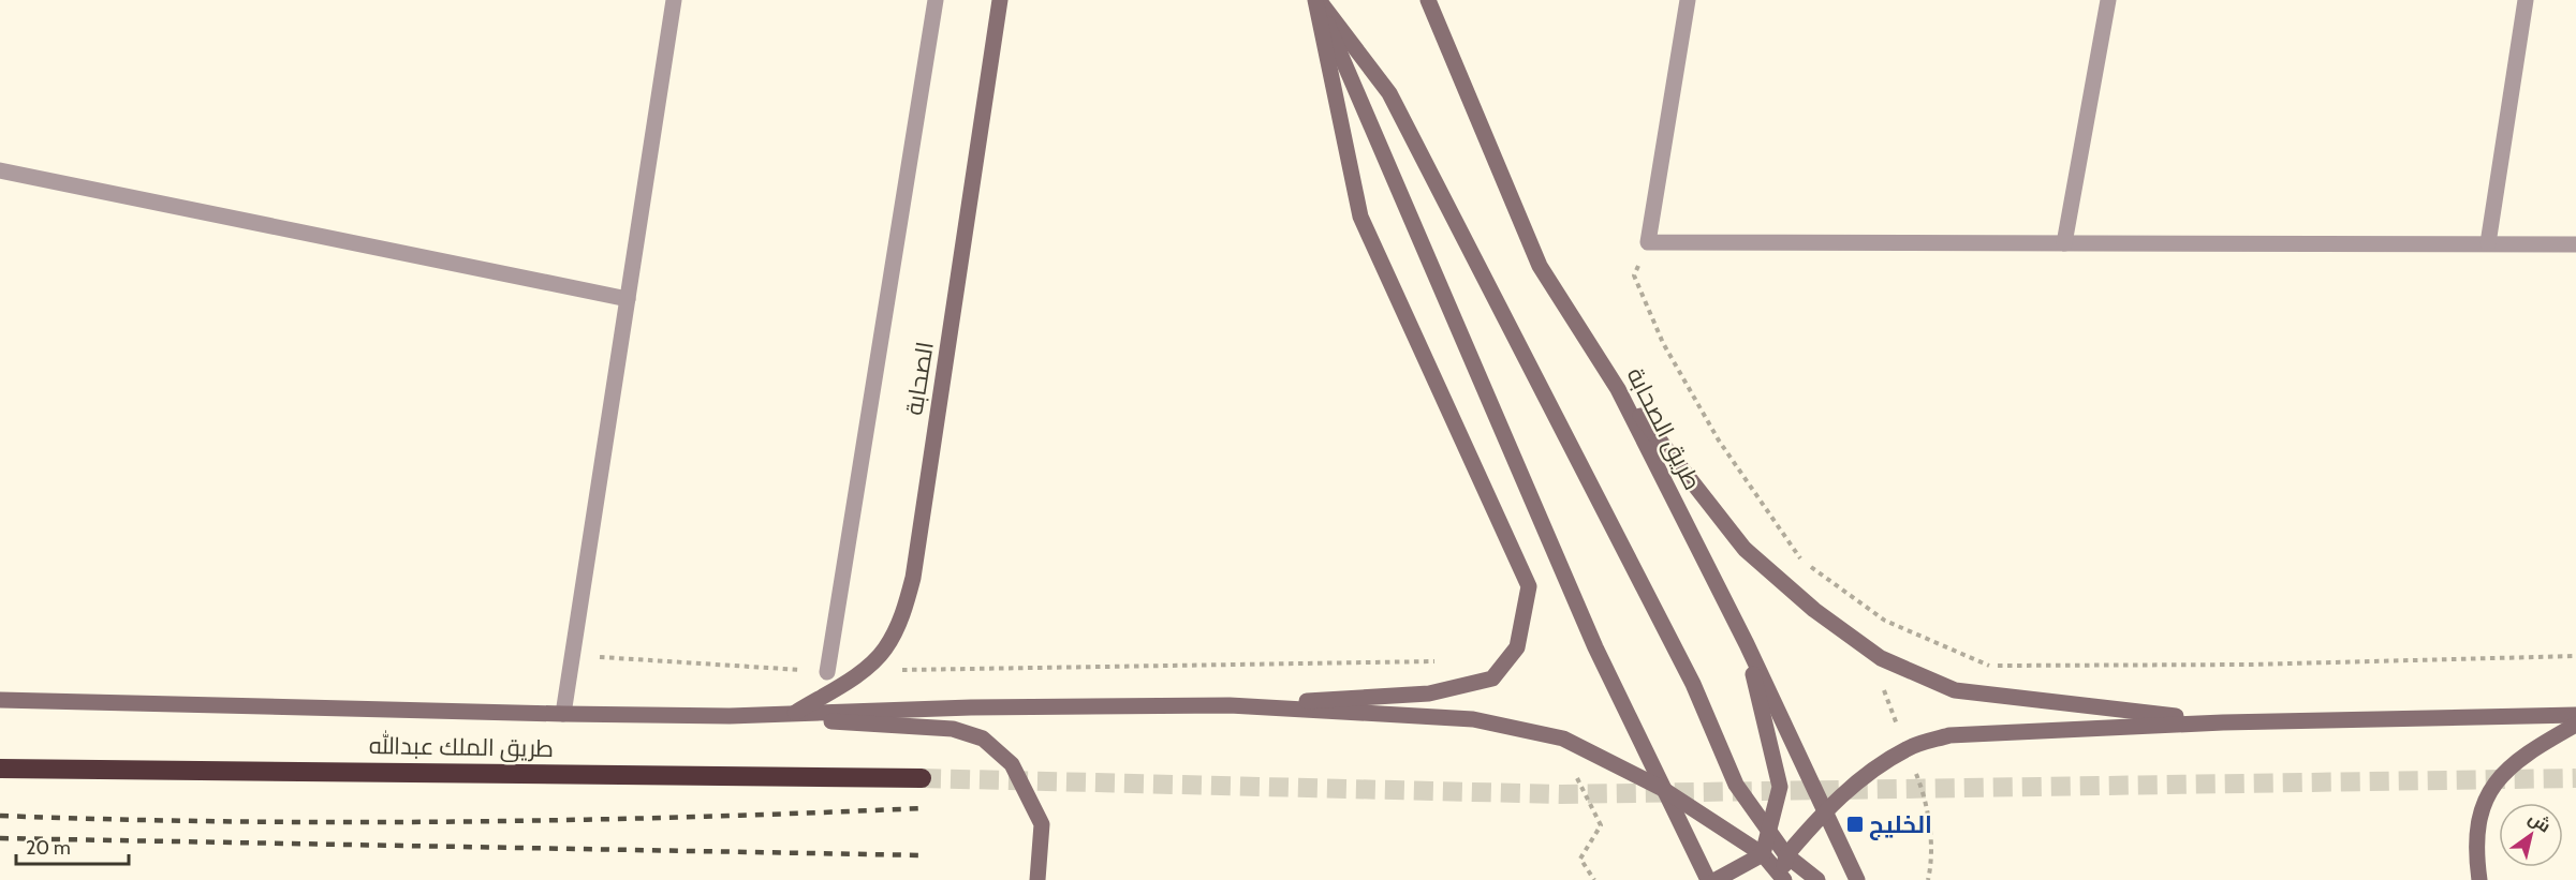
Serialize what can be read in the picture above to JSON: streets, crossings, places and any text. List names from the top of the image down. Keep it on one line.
{"streets":{"highway":["طريق الملك عبدالله"],"street":["الصحابة","طريق الصحابة"]},"places":{"transit":["الخليج"]},"scale_bar":"20 m","north":"top right"}
